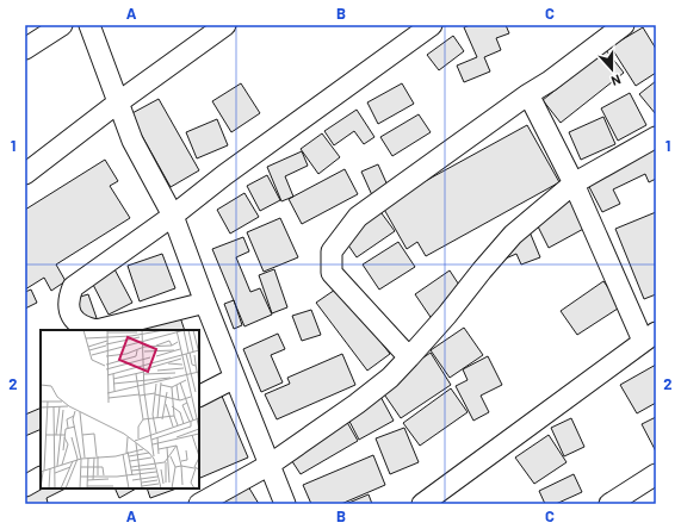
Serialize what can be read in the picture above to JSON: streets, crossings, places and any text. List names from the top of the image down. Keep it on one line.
{"north":"bottom","grid":{"columns":["A","B","C"],"rows":["1","2"]}}
